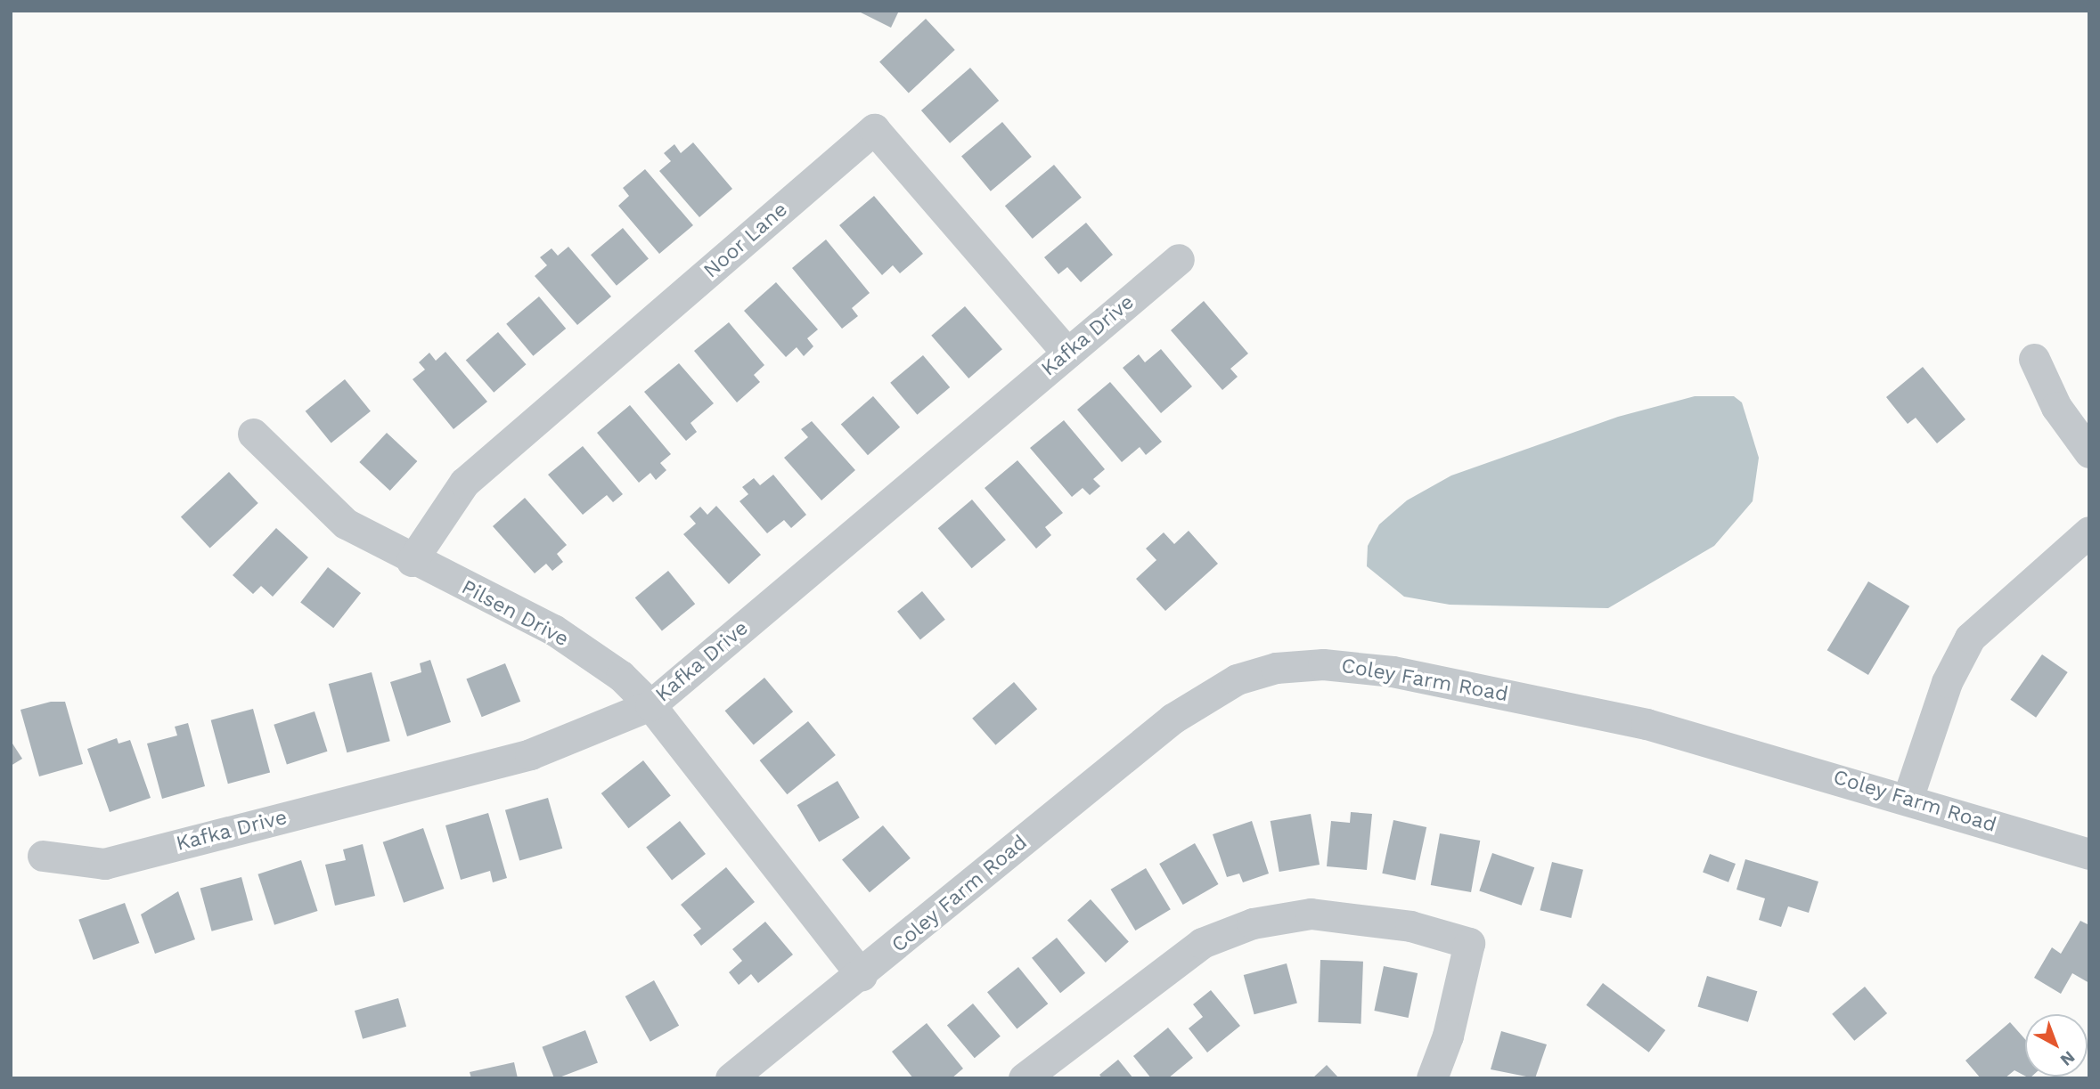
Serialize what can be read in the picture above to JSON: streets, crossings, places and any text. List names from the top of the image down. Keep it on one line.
{"streets":{"street":["Noor Lane","Kafka Drive","Pilsen Drive","Coley Farm Road"]},"crossings":[["Noor Lane","Kafka Drive"],["Noor Lane","Pilsen Drive"],["Kafka Drive","Pilsen Drive"],["Pilsen Drive","Coley Farm Road"]],"north":"bottom right"}
